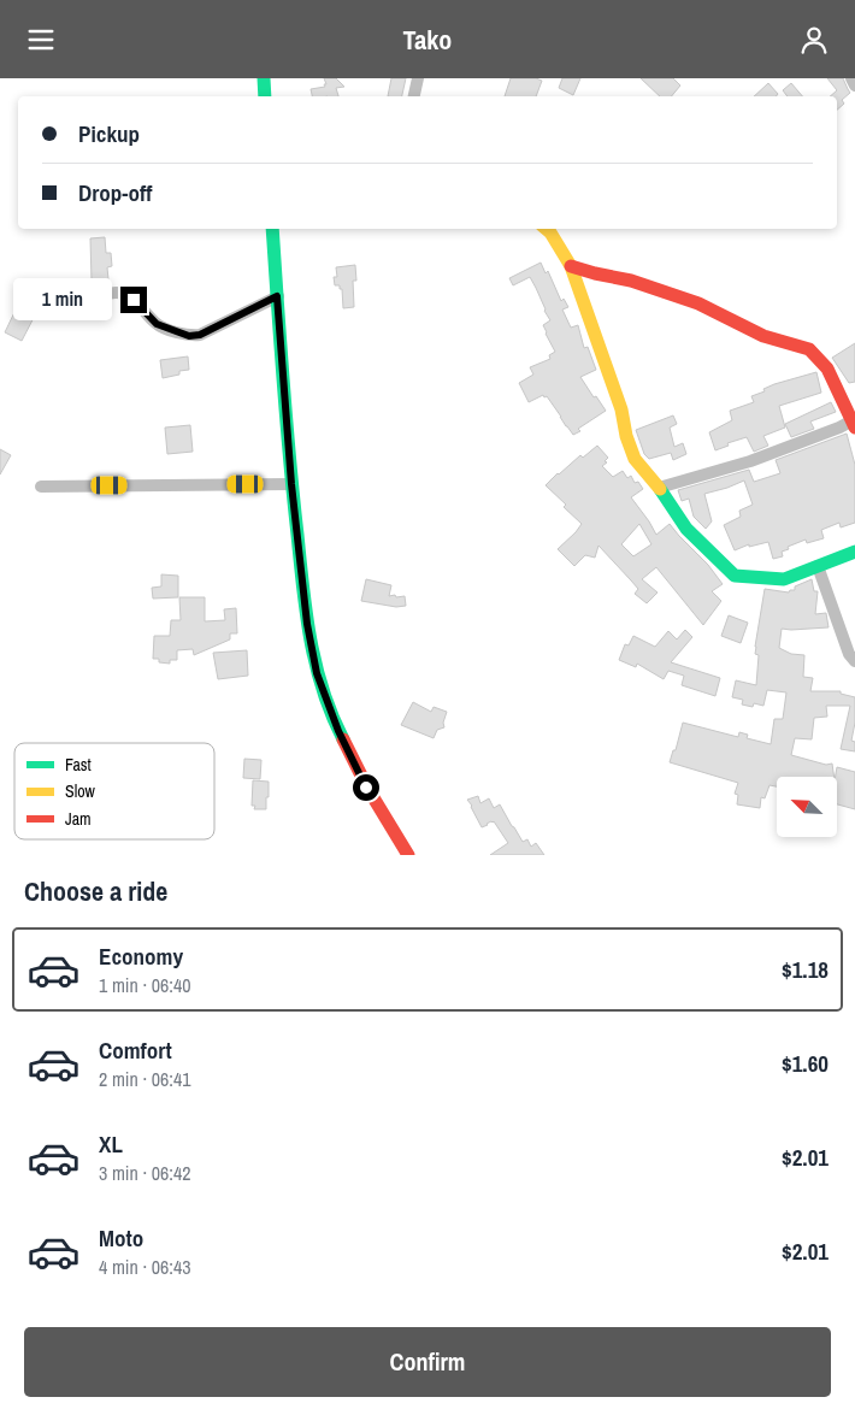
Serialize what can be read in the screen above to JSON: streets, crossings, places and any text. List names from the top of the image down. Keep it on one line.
{"legend":["Fast","Slow","Jam"],"north":"top left","page":{"header":"Tako","banner":["Pickup","Drop-off"],"bubble":"1 min","heading":"Choose a ride","list":[{"name":"Economy","note":"1 min · 06:40","value":"$1.18"},{"name":"Comfort","note":"2 min · 06:41","value":"$1.60"},{"name":"XL","note":"3 min · 06:42","value":"$2.01"},{"name":"Moto","note":"4 min · 06:43","value":"$2.01"}],"buttons":"Confirm"}}
